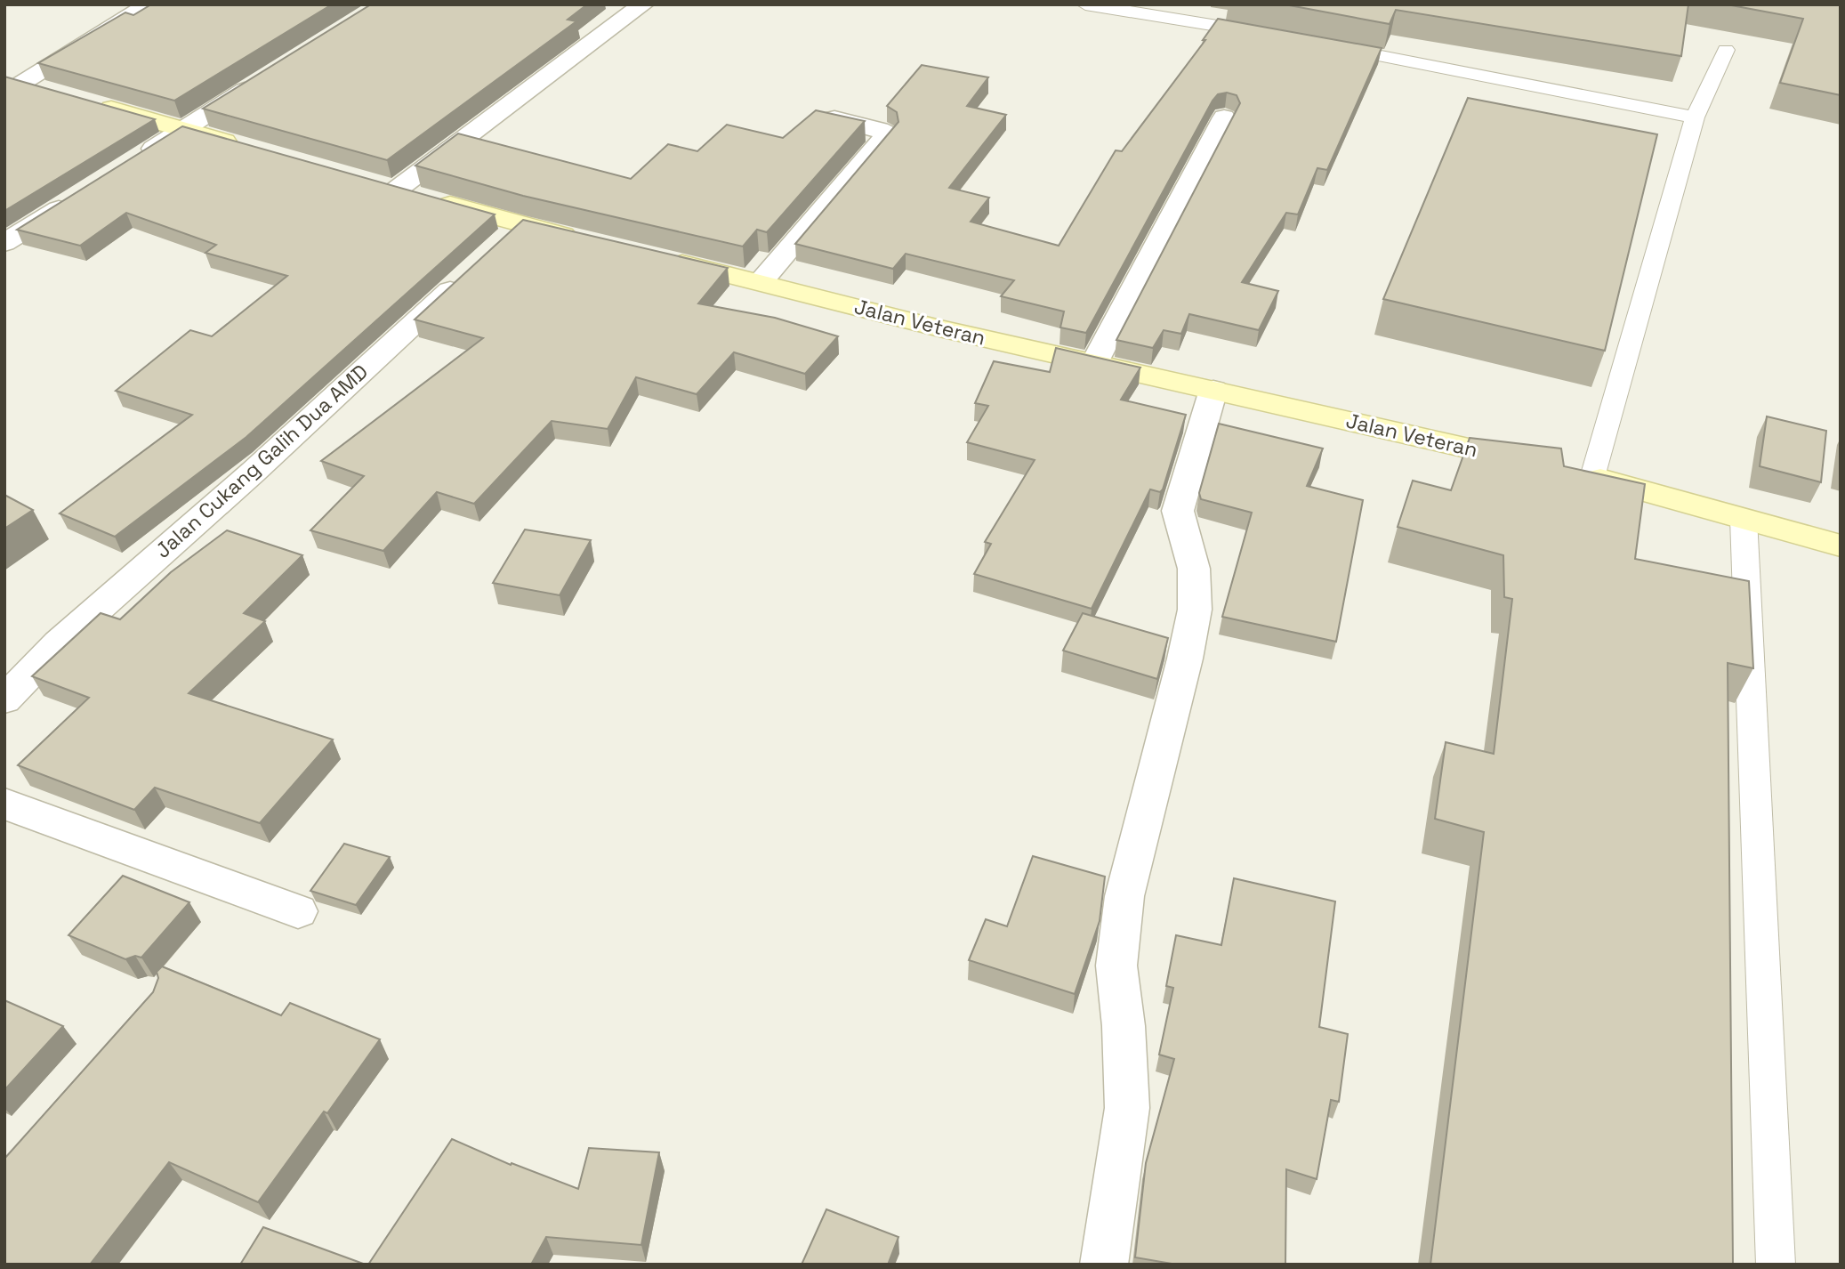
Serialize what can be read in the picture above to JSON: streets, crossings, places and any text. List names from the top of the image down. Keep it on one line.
{"streets":{"main road":["Jalan Veteran"],"street":["Jalan Cukang Galih Dua AMD"]}}
